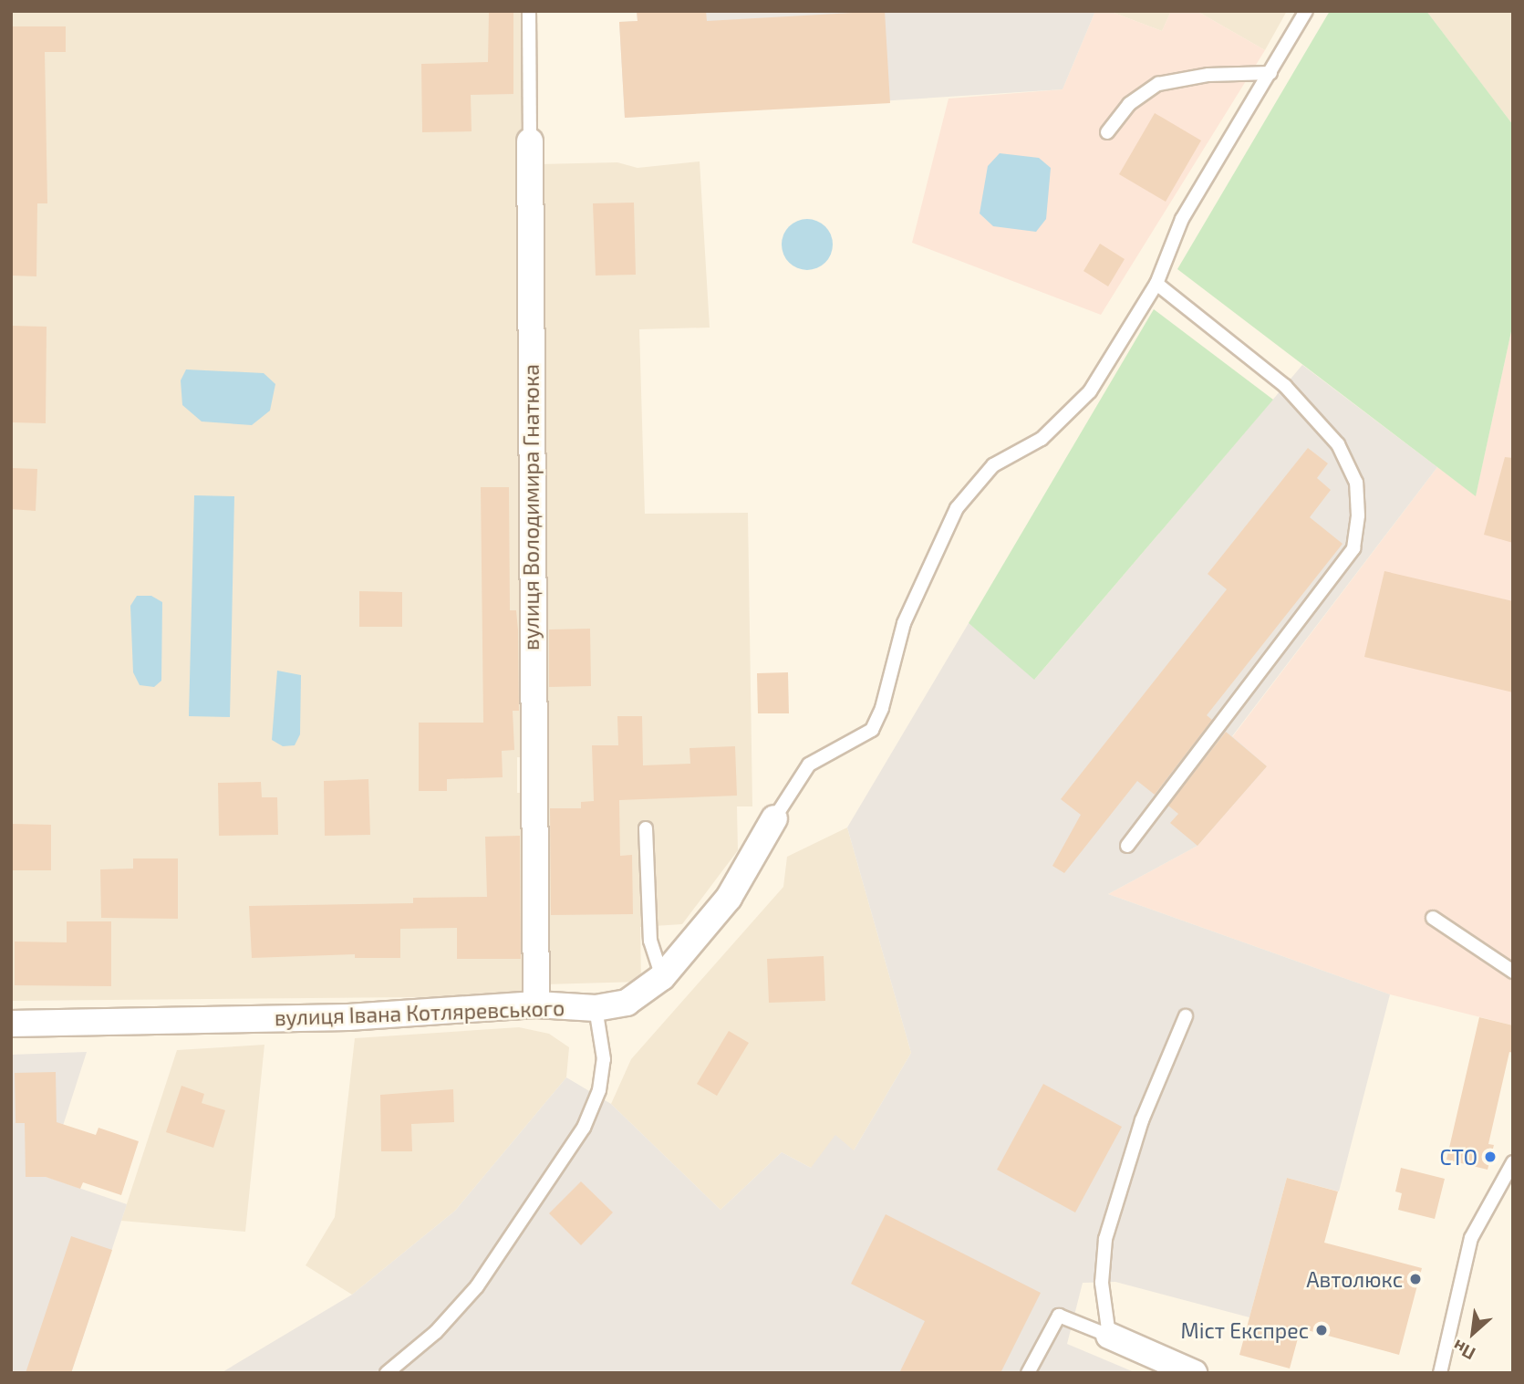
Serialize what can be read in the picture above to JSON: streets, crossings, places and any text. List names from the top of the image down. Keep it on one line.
{"streets":{"street":["вулиця Володимира Гнатюка","вулиця Івана Котляревського"]},"crossings":[["вулиця Володимира Гнатюка","вулиця Івана Котляревського"]],"places":["СТО","Автолюкс","Міст Експрес"],"north":"bottom left"}
